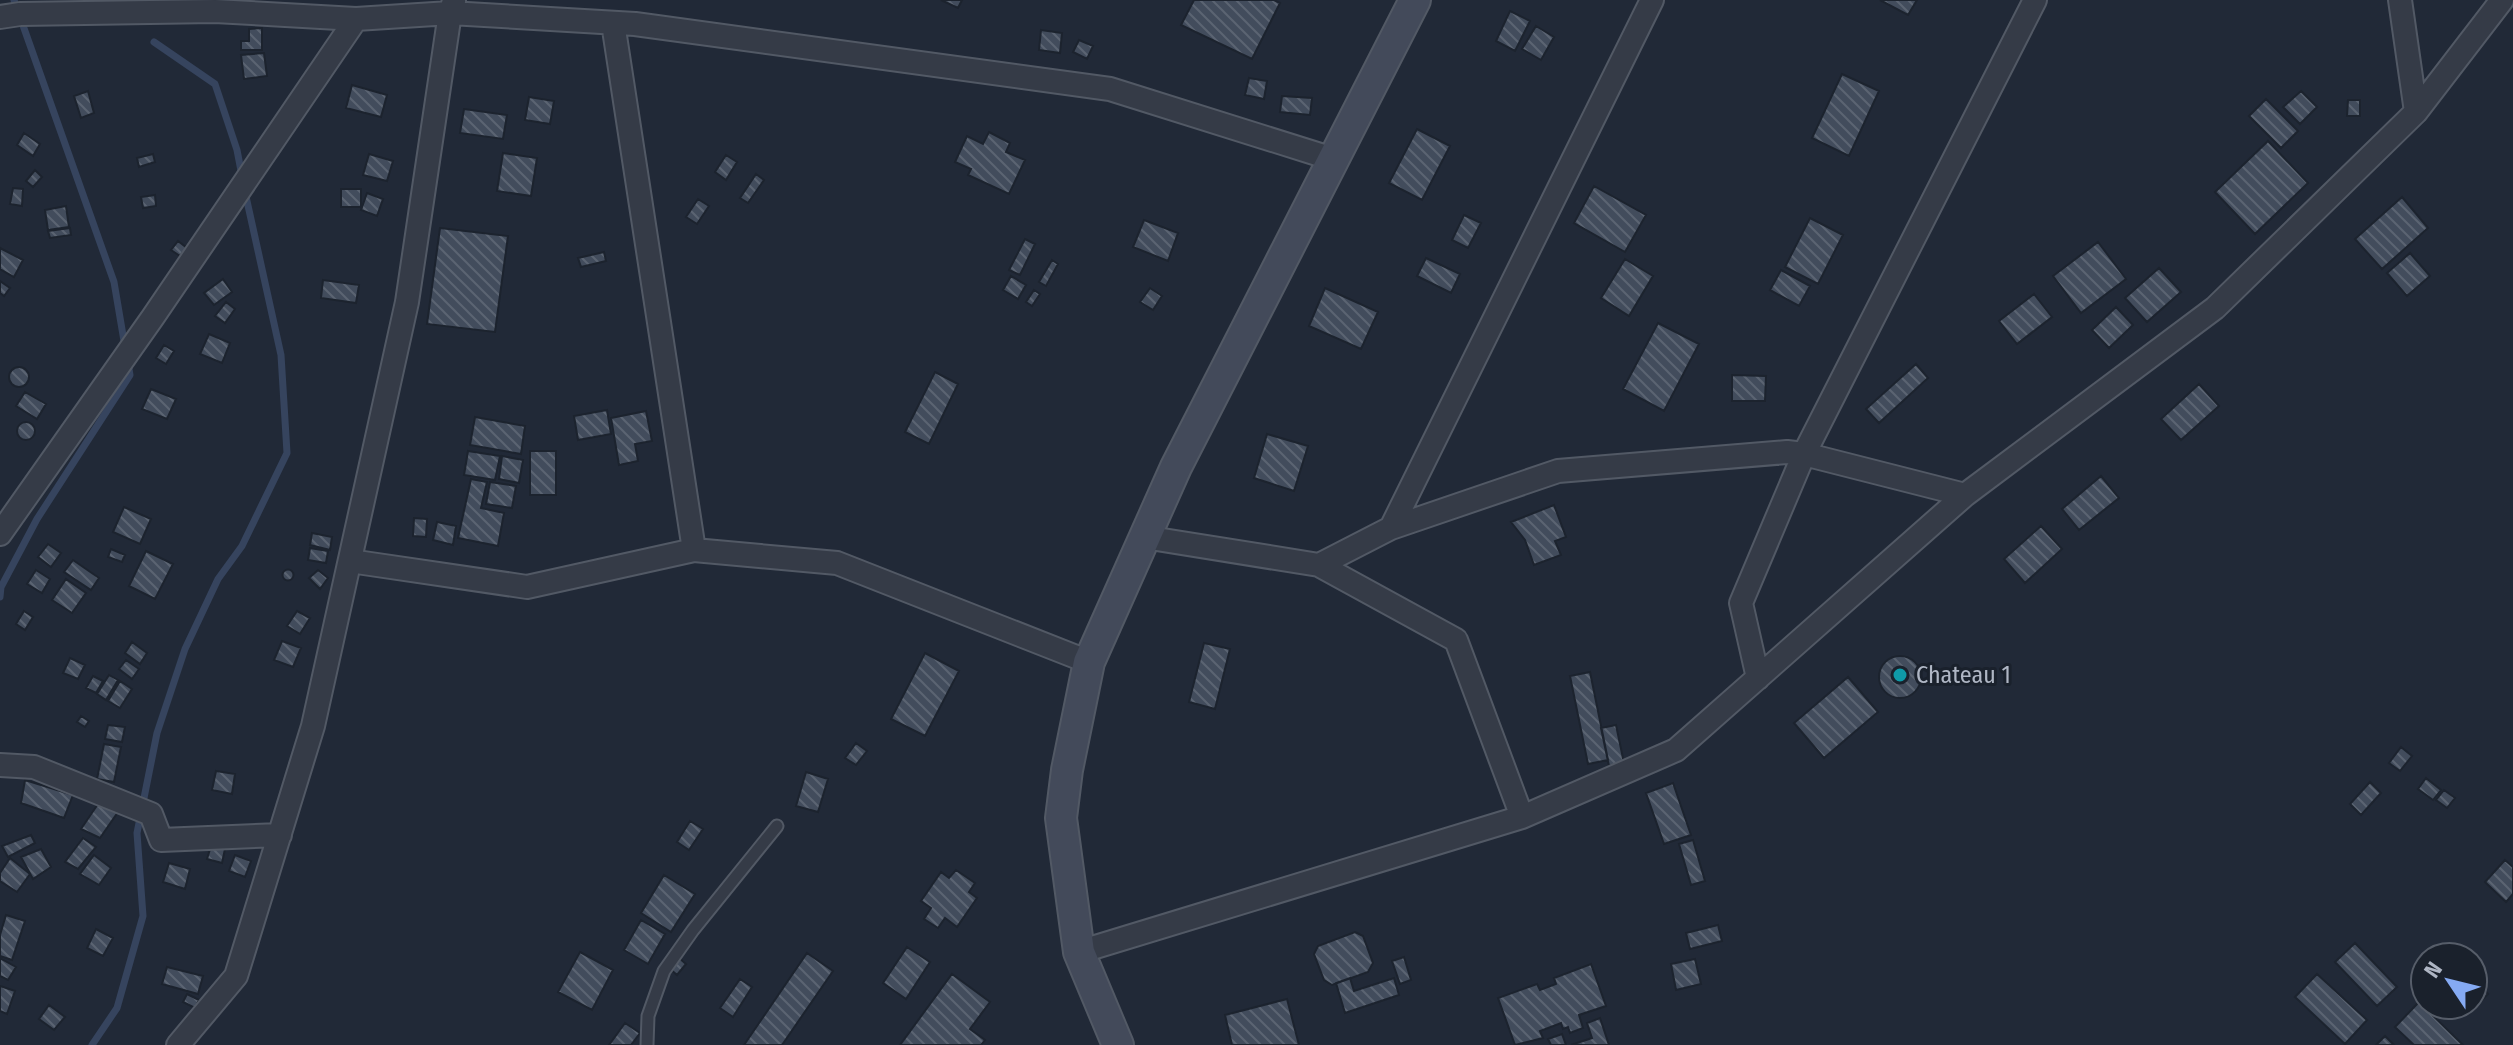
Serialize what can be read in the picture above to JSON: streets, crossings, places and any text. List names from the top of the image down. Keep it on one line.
{"places":["Chateau 1"],"north":"top left"}
